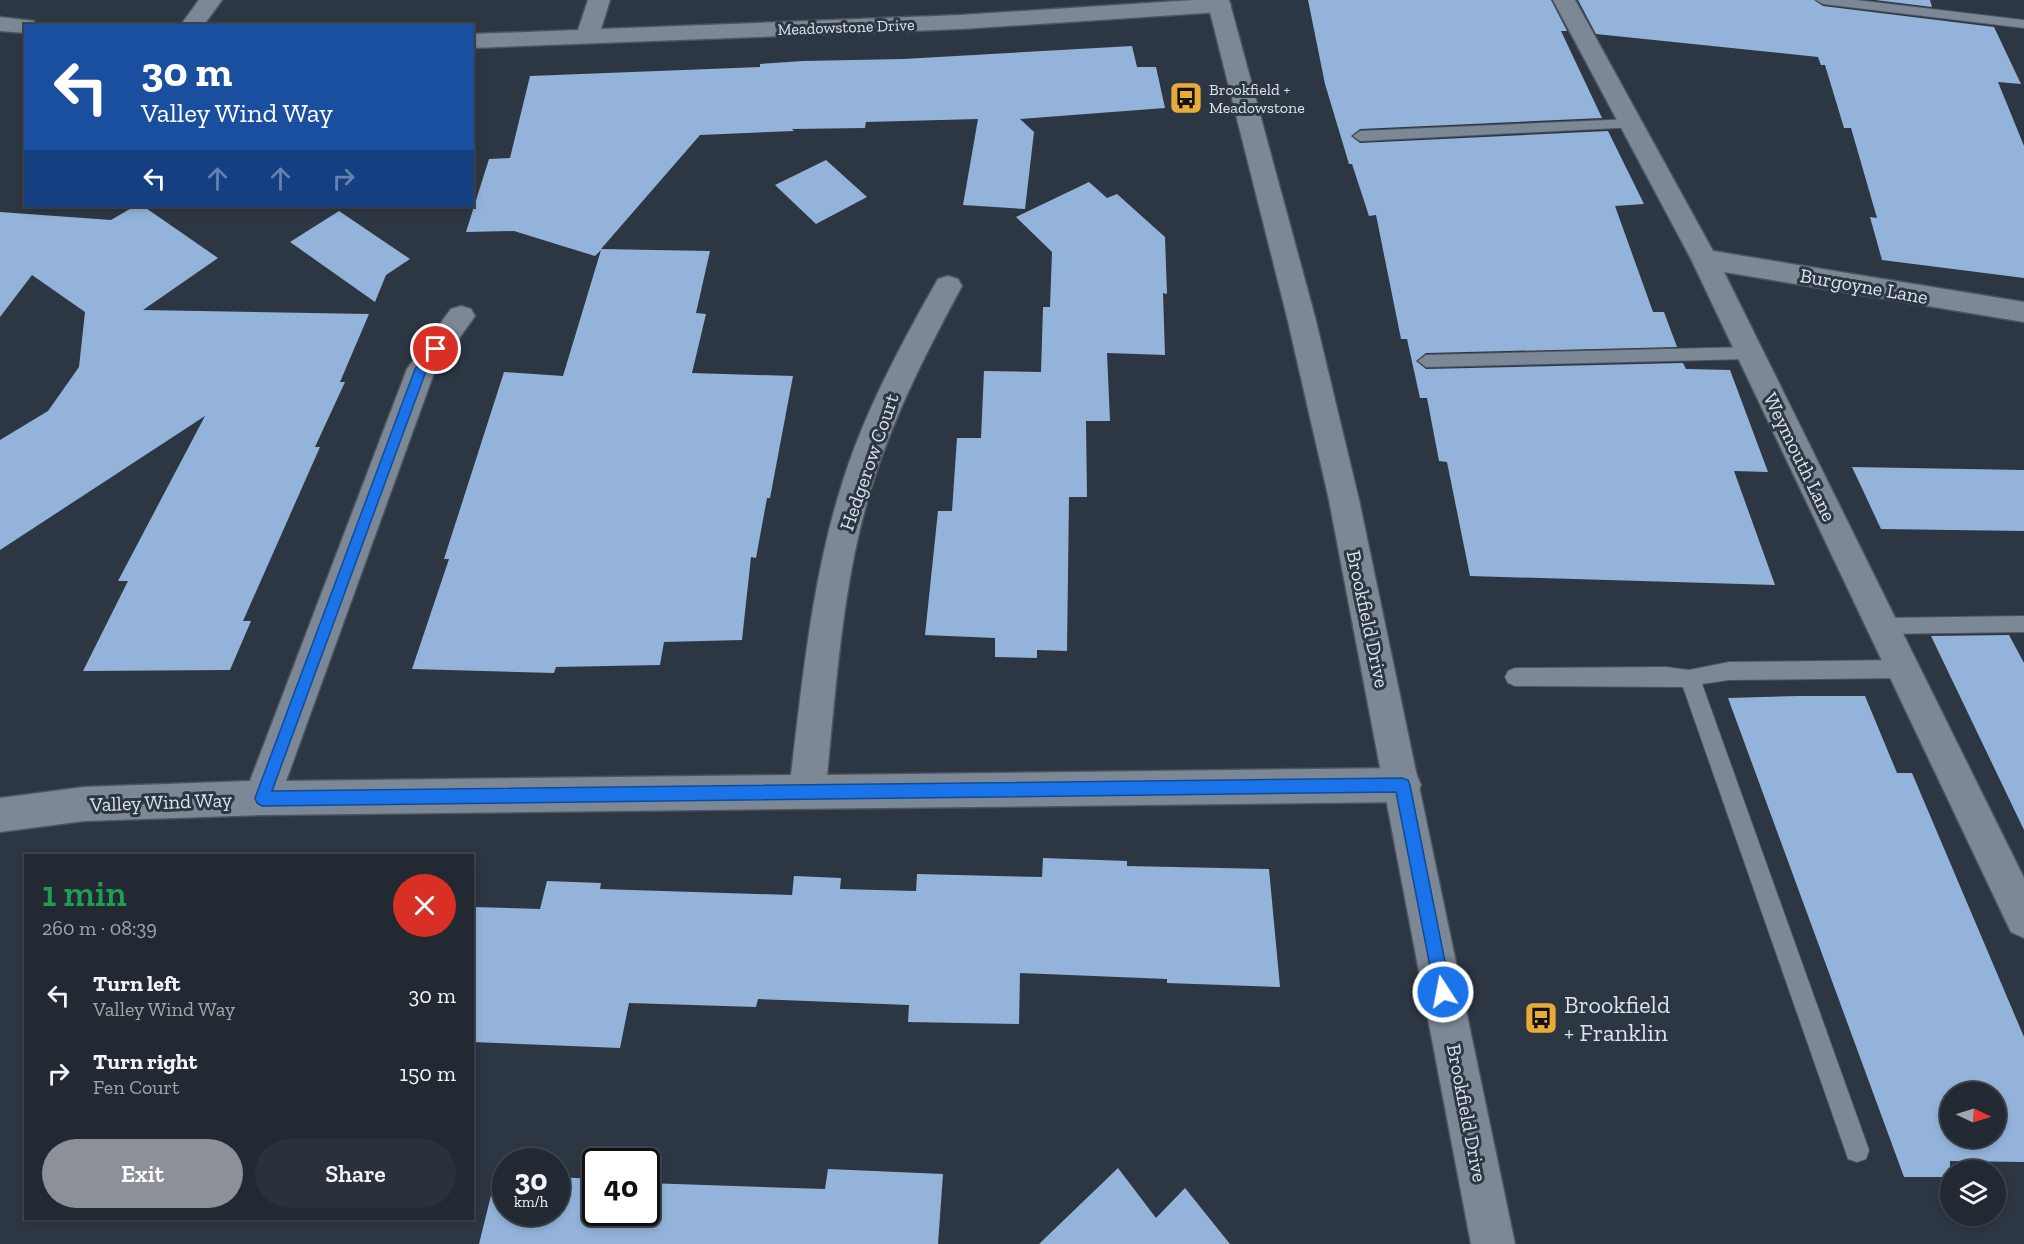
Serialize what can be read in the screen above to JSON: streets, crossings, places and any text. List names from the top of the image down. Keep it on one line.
{"streets":{"street":["Meadowstone Drive","Burgoyne Lane","Weymouth Lane","Hedgerow Court","Brookfield Drive","Valley Wind Way"]},"crossings":[["Meadowstone Drive","Brookfield Drive"],["Burgoyne Lane","Weymouth Lane"],["Hedgerow Court","Valley Wind Way"],["Brookfield Drive","Valley Wind Way"]],"places":{"bus stop":["Brookfield + Meadowstone","Brookfield + Franklin"]},"north":"right","page":{"turn":["30 m","Valley Wind Way"],"heading":["1 min","260 m · 08:39"],"list":[{"name":"Turn left","note":"Valley Wind Way","value":"30 m"},{"name":"Turn right","note":"Fen Court","value":"150 m"}],"buttons":["Exit","Share"],"speed":"30 km/h","limit":"40"}}
